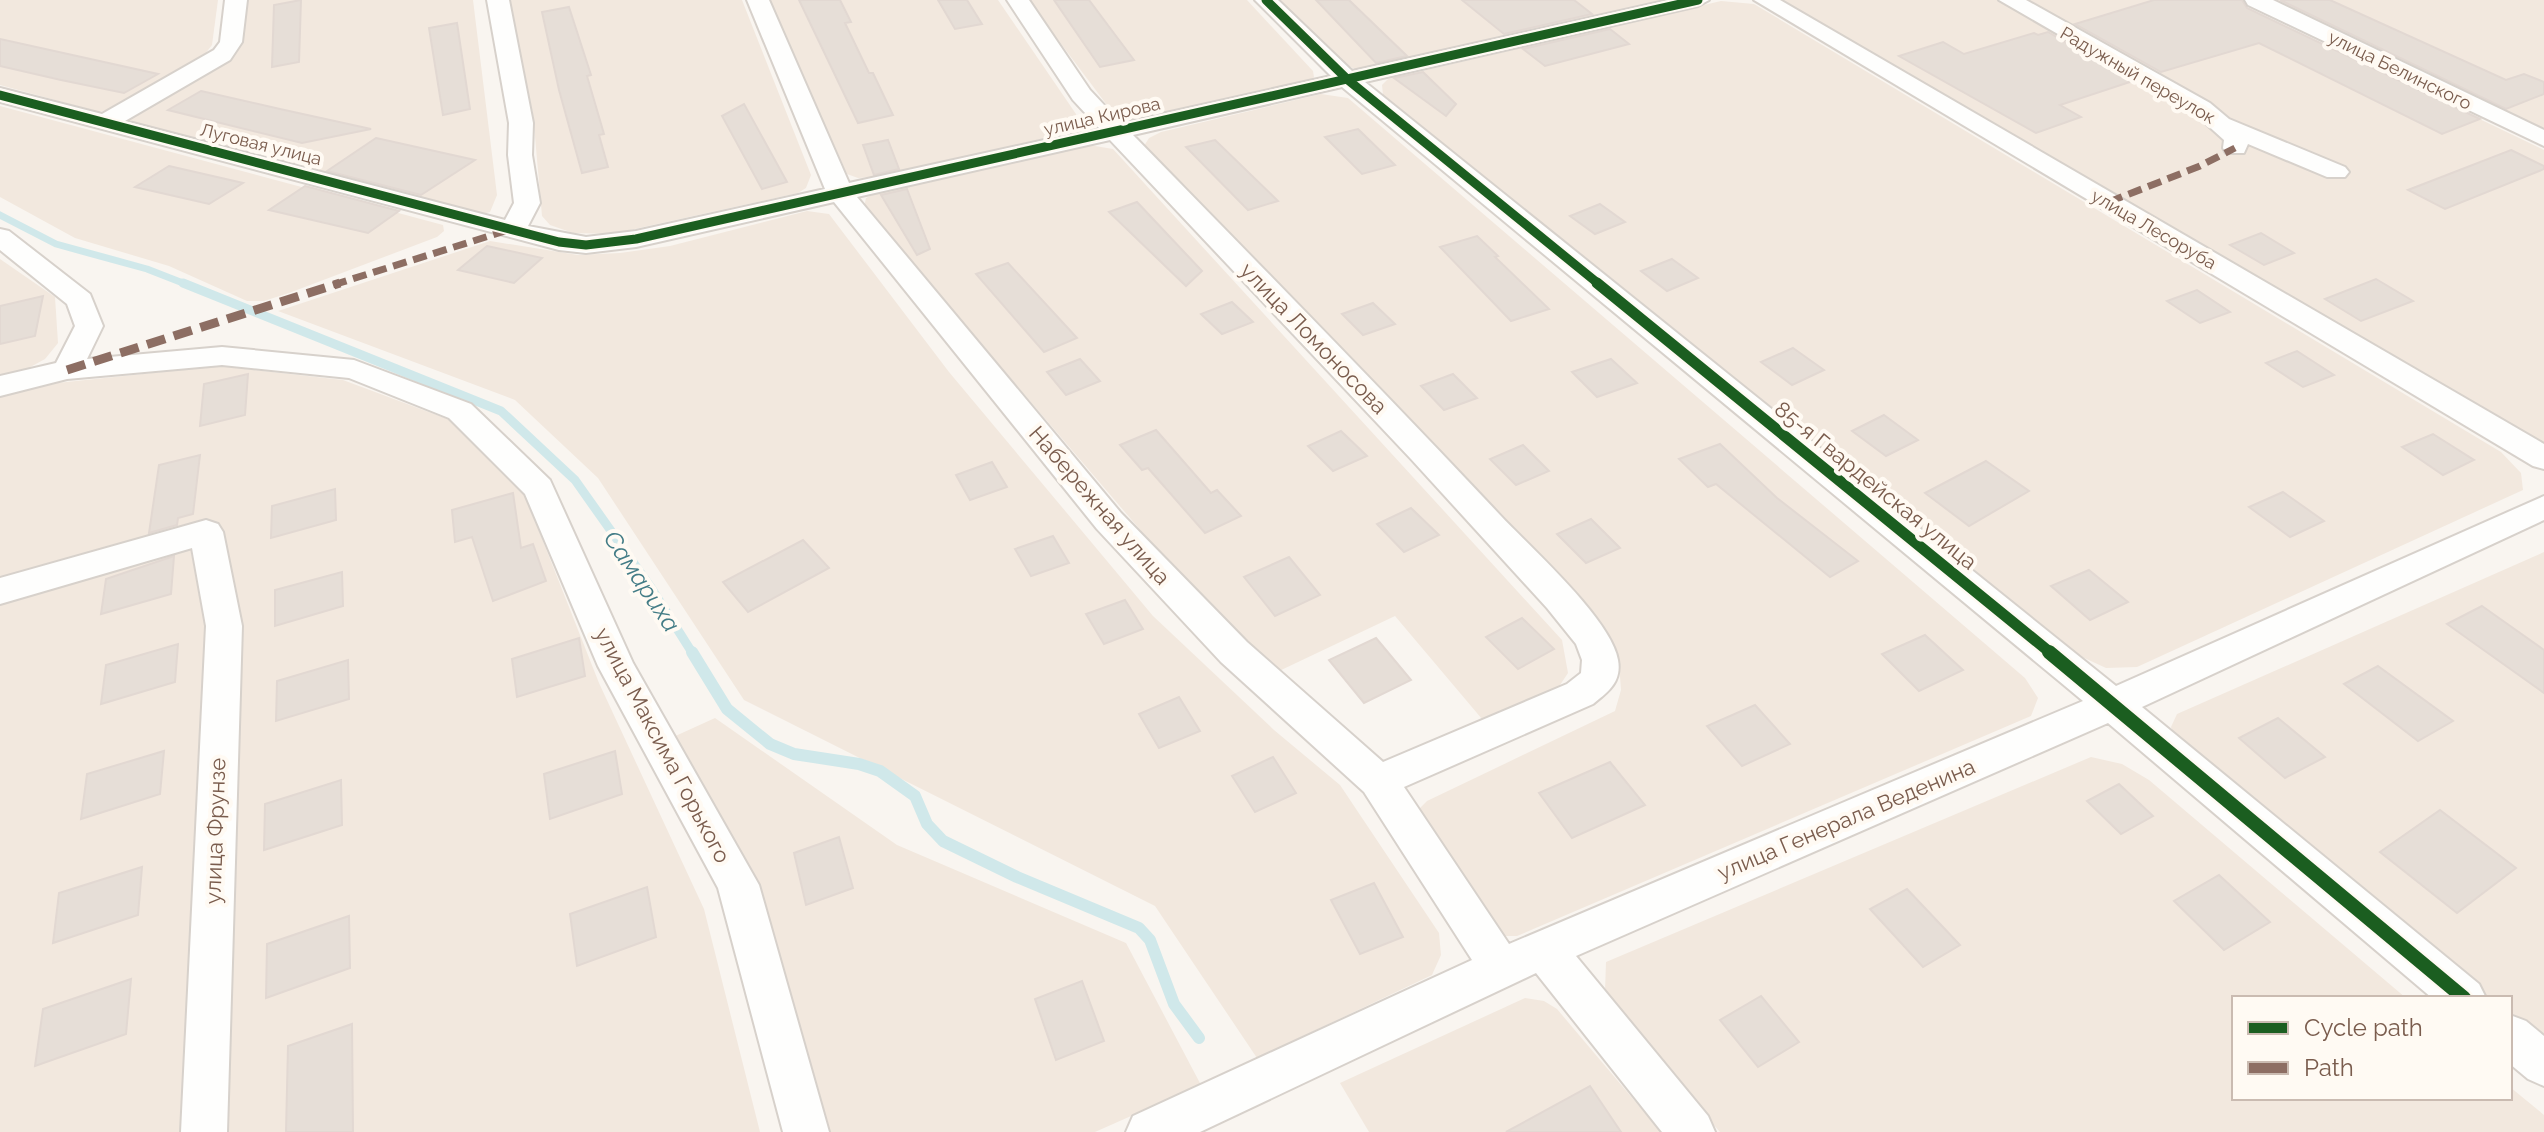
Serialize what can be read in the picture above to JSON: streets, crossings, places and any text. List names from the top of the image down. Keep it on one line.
{"streets":{"street":["улица Белинского","Радужный переулок","улица Кирова","Луговая улица","улица Лесоруба","улица Ломоносова","85-я Гвардейская улица","Набережная улица","улица Максима Горького","улица Генерала Веденина","улица Фрунзе"]},"crossings":[["улица Кирова","Луговая улица"],["улица Кирова","улица Ломоносова"],["улица Кирова","85-я Гвардейская улица"],["улица Кирова","Набережная улица"],["улица Ломоносова","Набережная улица"],["85-я Гвардейская улица","улица Генерала Веденина"],["Набережная улица","улица Генерала Веденина"]],"water":["Самариха"],"legend":["Cycle path","Path"]}
